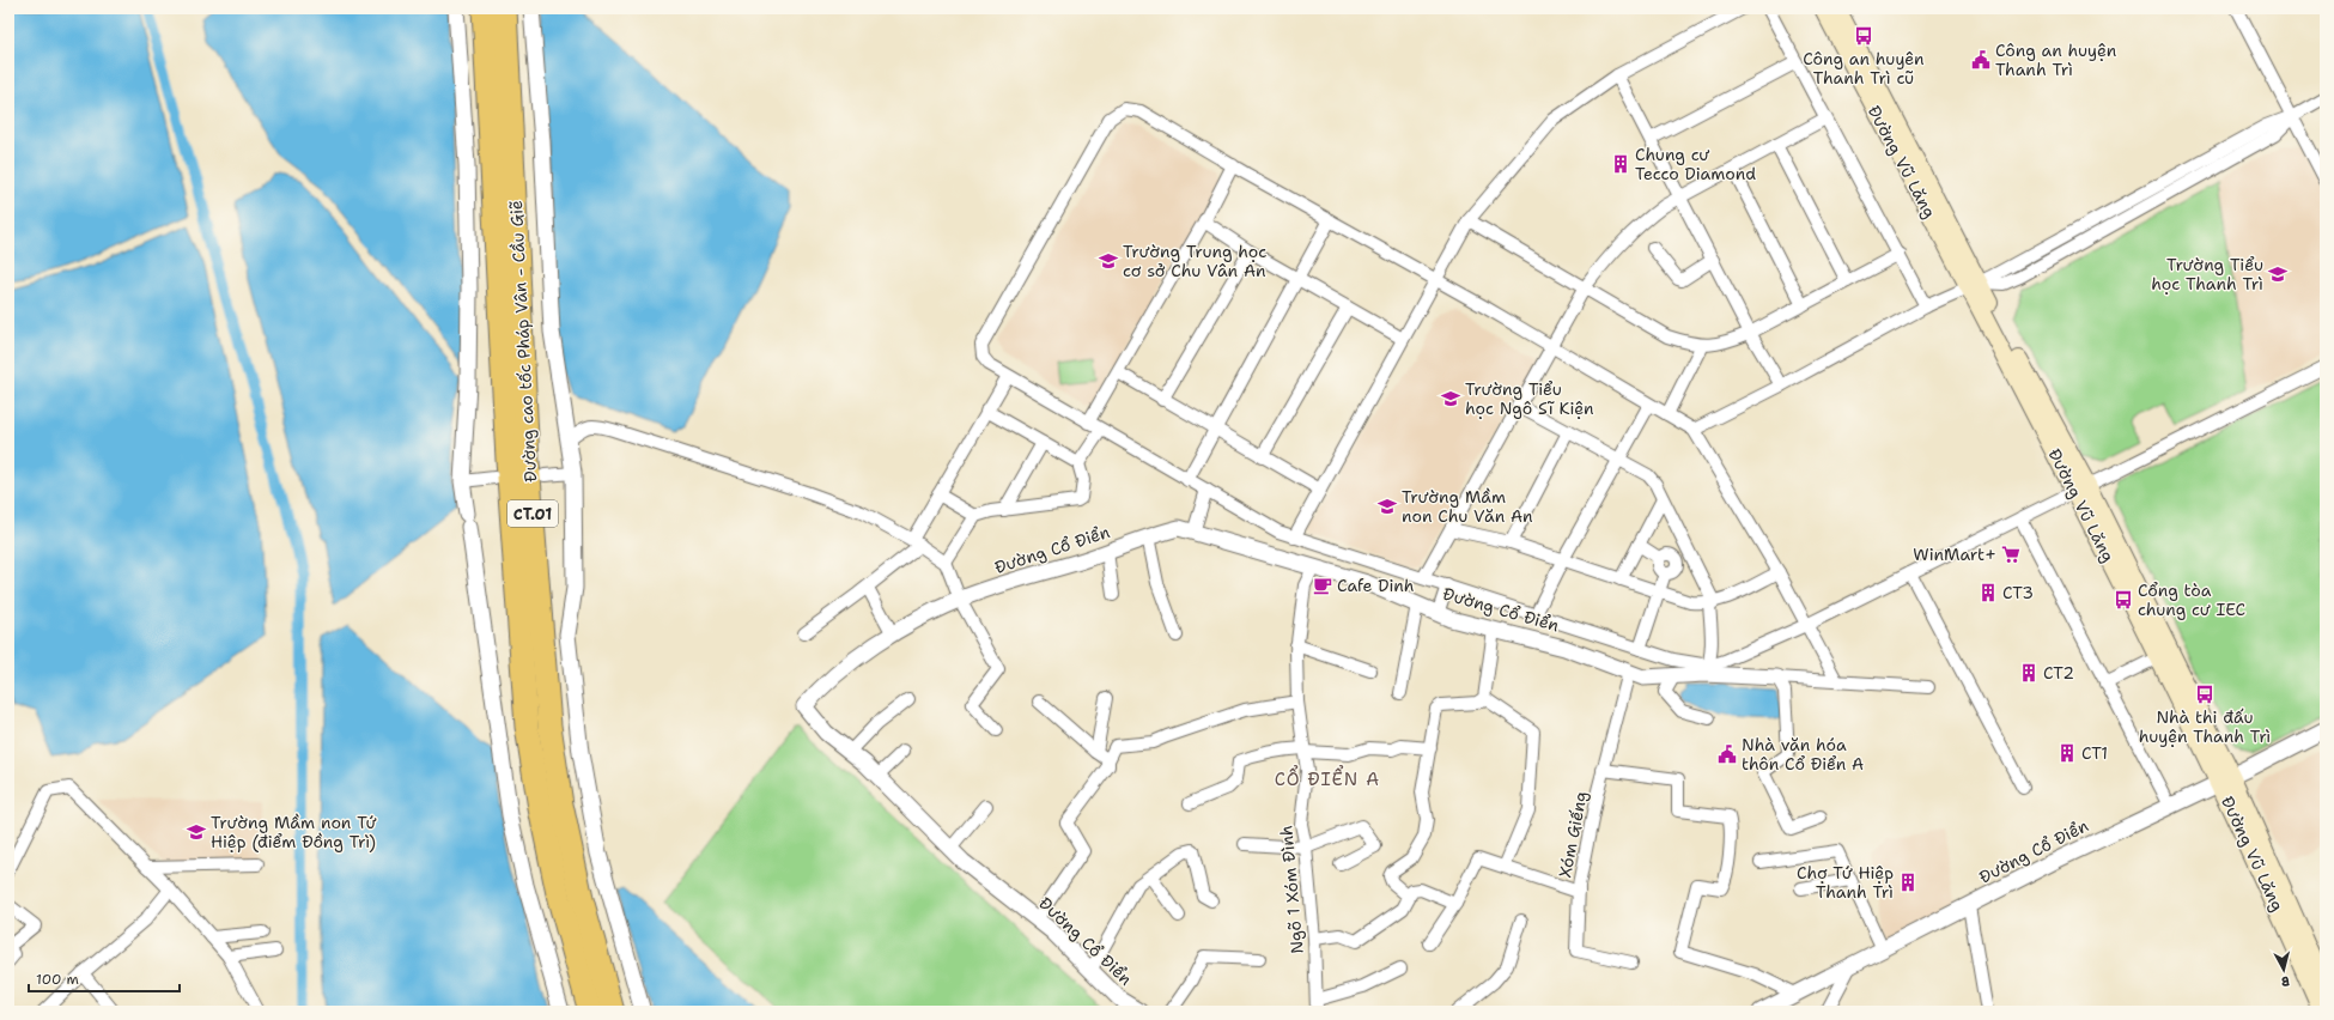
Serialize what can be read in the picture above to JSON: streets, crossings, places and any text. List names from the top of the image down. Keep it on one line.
{"streets":{"highway":["Đường cao tốc Pháp Vân - Cầu Giẽ","CT.01"],"main road":["Đường Vũ Lăng"],"street":["Đường Cổ Điển","Xóm Giếng","Ngõ 1 Xóm Đình"]},"crossings":[["Đường Vũ Lăng","Đường Cổ Điển"],["Đường Cổ Điển","Xóm Giếng"],["Đường Cổ Điển","Ngõ 1 Xóm Đình"]],"districts":["CỔ ĐIỂN A"],"places":{"bus stop":["Công an huyên Thanh Trì cũ","Cổng tòa chung cư IEC","Nhà thi đấu huyện Thanh Trì"],"public building":["Công an huyện Thanh Trì","Nhà văn hóa thôn Cổ Điển A"],"building":["Chung cư Tecco Diamond","CT3","CT2","CT1","Chợ Tứ Hiệp Thanh Trì"],"school or university":["Trường Trung học cơ sở Chu Vân An","Trường Tiểu học Thanh Trì","Trường Tiểu học Ngô Sĩ Kiện","Trường Mầm non Chu Văn An","Trường Mầm non Tứ Hiệp (điểm Đồng Trì)"],"supermarket":["WinMart+"],"cafe":["Cafe Dinh"]},"scale_bar":"100 m","north":"bottom"}
